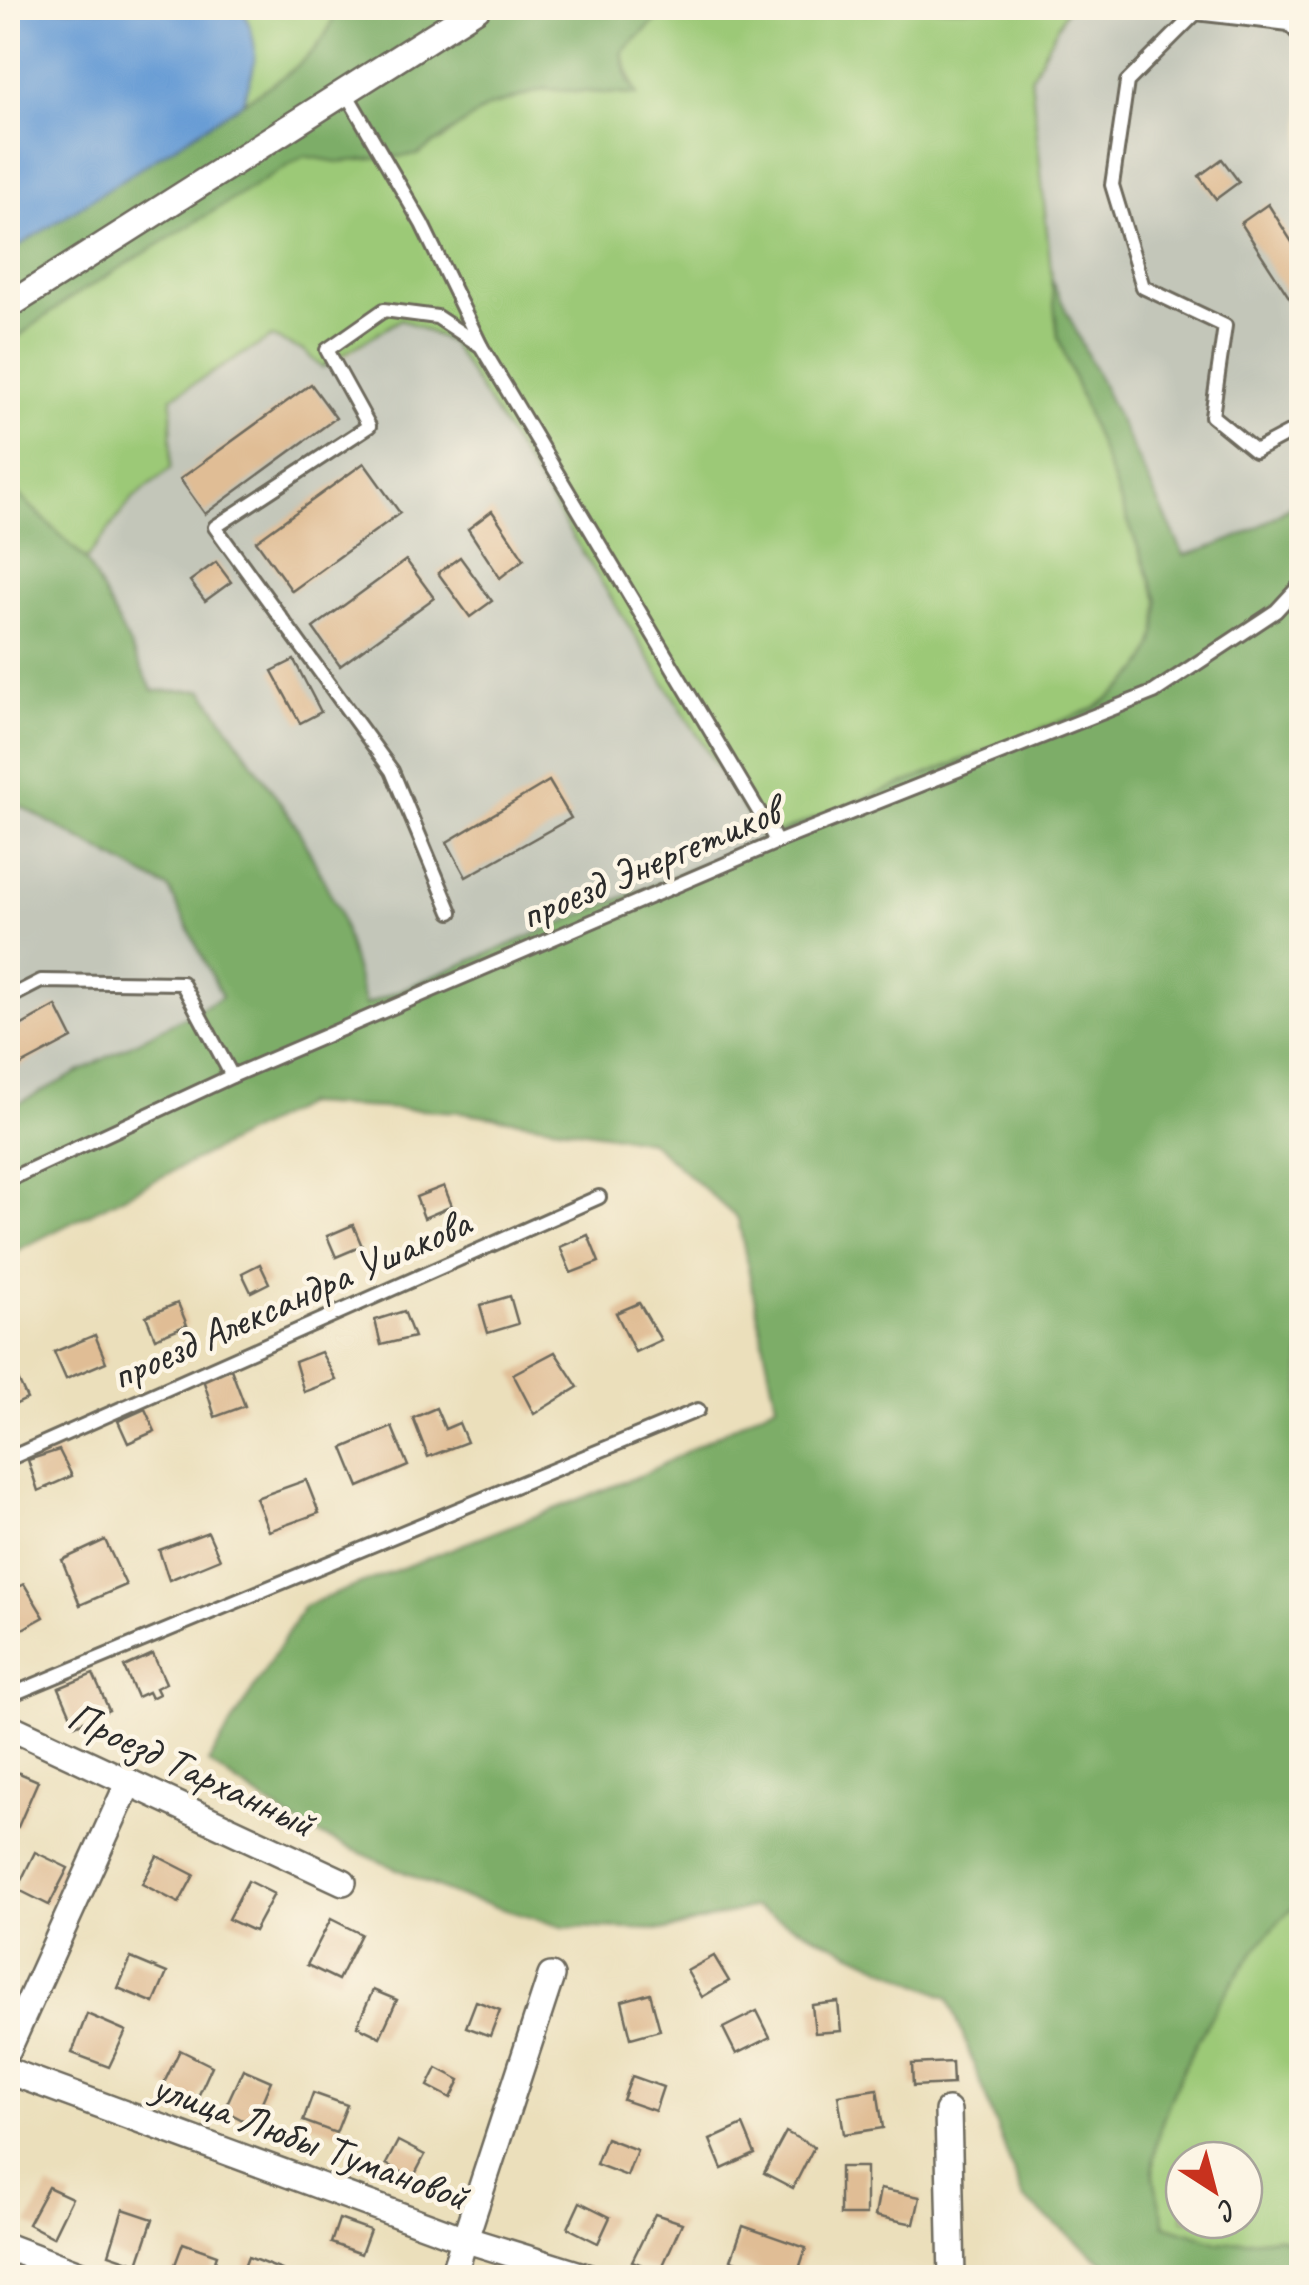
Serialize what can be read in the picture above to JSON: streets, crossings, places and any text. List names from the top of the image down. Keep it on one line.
{"streets":{"street":["Проезд Тарханный","улица Любы Тумановой"],"lane":["проезд Энергетиков","проезд Александра Ушакова"]},"north":"bottom right"}
